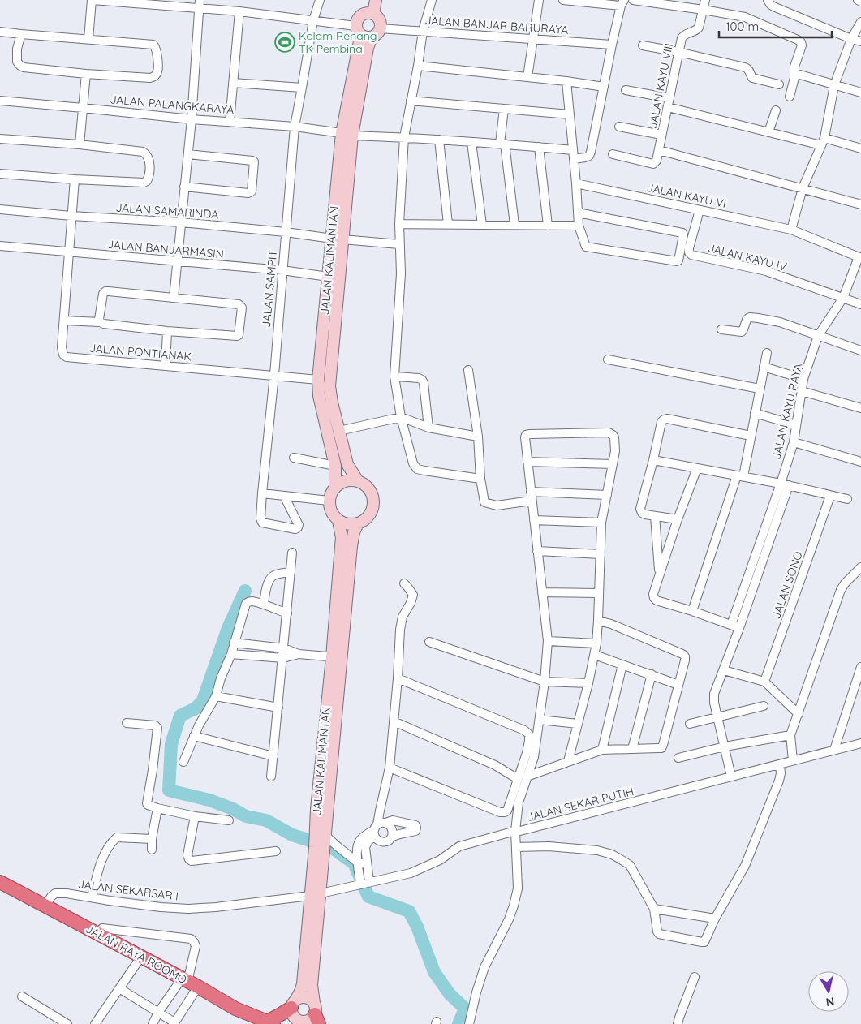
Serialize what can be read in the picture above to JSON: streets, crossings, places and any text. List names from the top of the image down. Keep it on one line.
{"streets":{"highway":["JALAN RAYA ROOMO"],"main road":["JALAN KALIMANTAN"],"street":["JALAN BANJAR BARURAYA","JALAN KAYU VIII","JALAN PALANGKARAYA","JALAN KAYU VI","JALAN SAMARINDA","JALAN BANJARMASIN","JALAN KAYU IV","JALAN SAMPIT","JALAN PONTIANAK","JALAN KAYU RAYA","JALAN SONO","JALAN SEKAR PUTIH","JALAN SEKARSAR I"]},"crossings":[["JALAN BANJAR BARURAYA","JALAN KALIMANTAN"],["JALAN PALANGKARAYA","JALAN KALIMANTAN"],["JALAN PALANGKARAYA","JALAN SAMPIT"],["JALAN KAYU VI","JALAN KAYU IV"],["JALAN KAYU VI","JALAN KAYU RAYA"],["JALAN SAMARINDA","JALAN KALIMANTAN"],["JALAN SAMARINDA","JALAN SAMPIT"],["JALAN SAMARINDA","JALAN PONTIANAK"],["JALAN BANJARMASIN","JALAN KALIMANTAN"],["JALAN BANJARMASIN","JALAN SAMPIT"],["JALAN BANJARMASIN","JALAN PONTIANAK"],["JALAN KAYU IV","JALAN KAYU RAYA"],["JALAN KALIMANTAN","JALAN PONTIANAK"],["JALAN KALIMANTAN","JALAN SEKAR PUTIH"],["JALAN KALIMANTAN","JALAN SEKARSAR I"],["JALAN SAMPIT","JALAN PONTIANAK"],["JALAN SEKAR PUTIH","JALAN SEKARSAR I"],["JALAN SEKARSAR I","JALAN RAYA ROOMO"]],"places":{"sports":["Kolam Renang TK Pembina"]},"scale_bar":"100 m","north":"bottom"}
